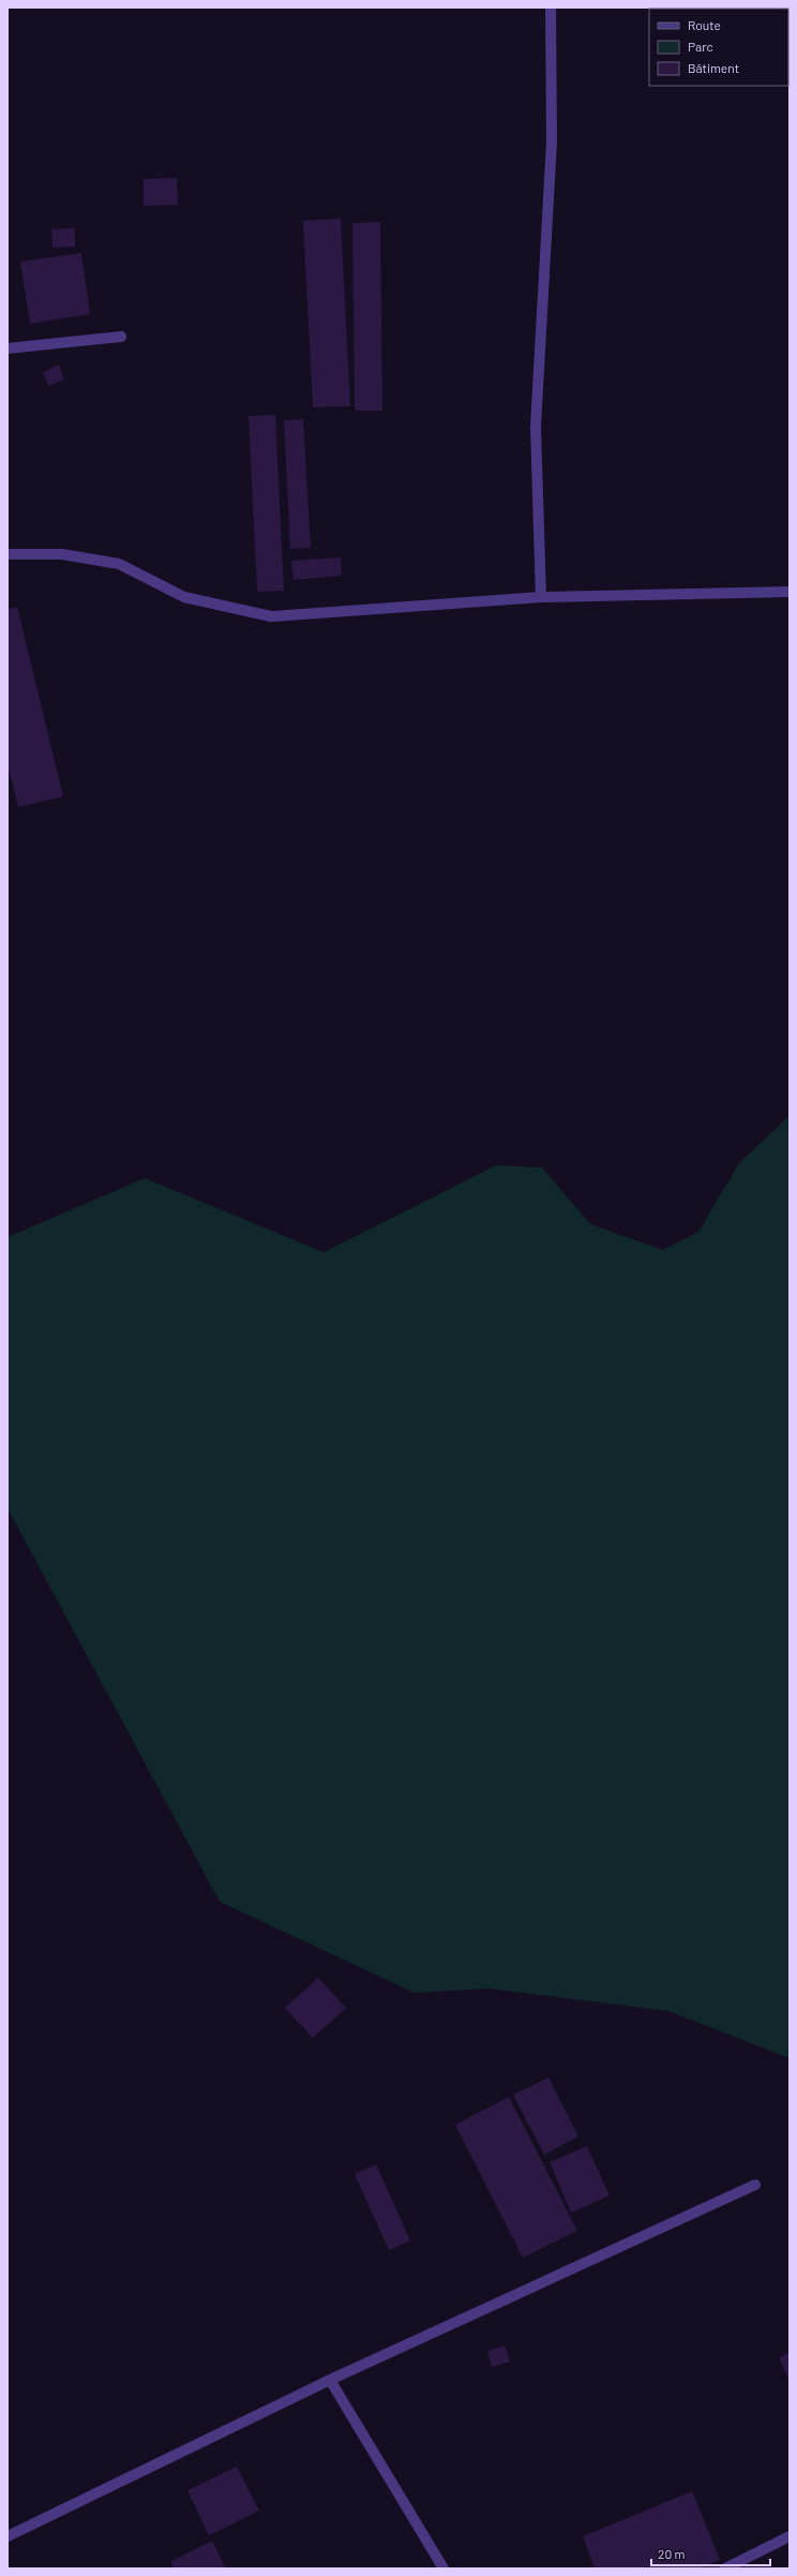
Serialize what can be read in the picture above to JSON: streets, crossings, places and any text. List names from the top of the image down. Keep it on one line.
{"legend":["Route","Parc","Bâtiment"],"scale_bar":"20 m"}
